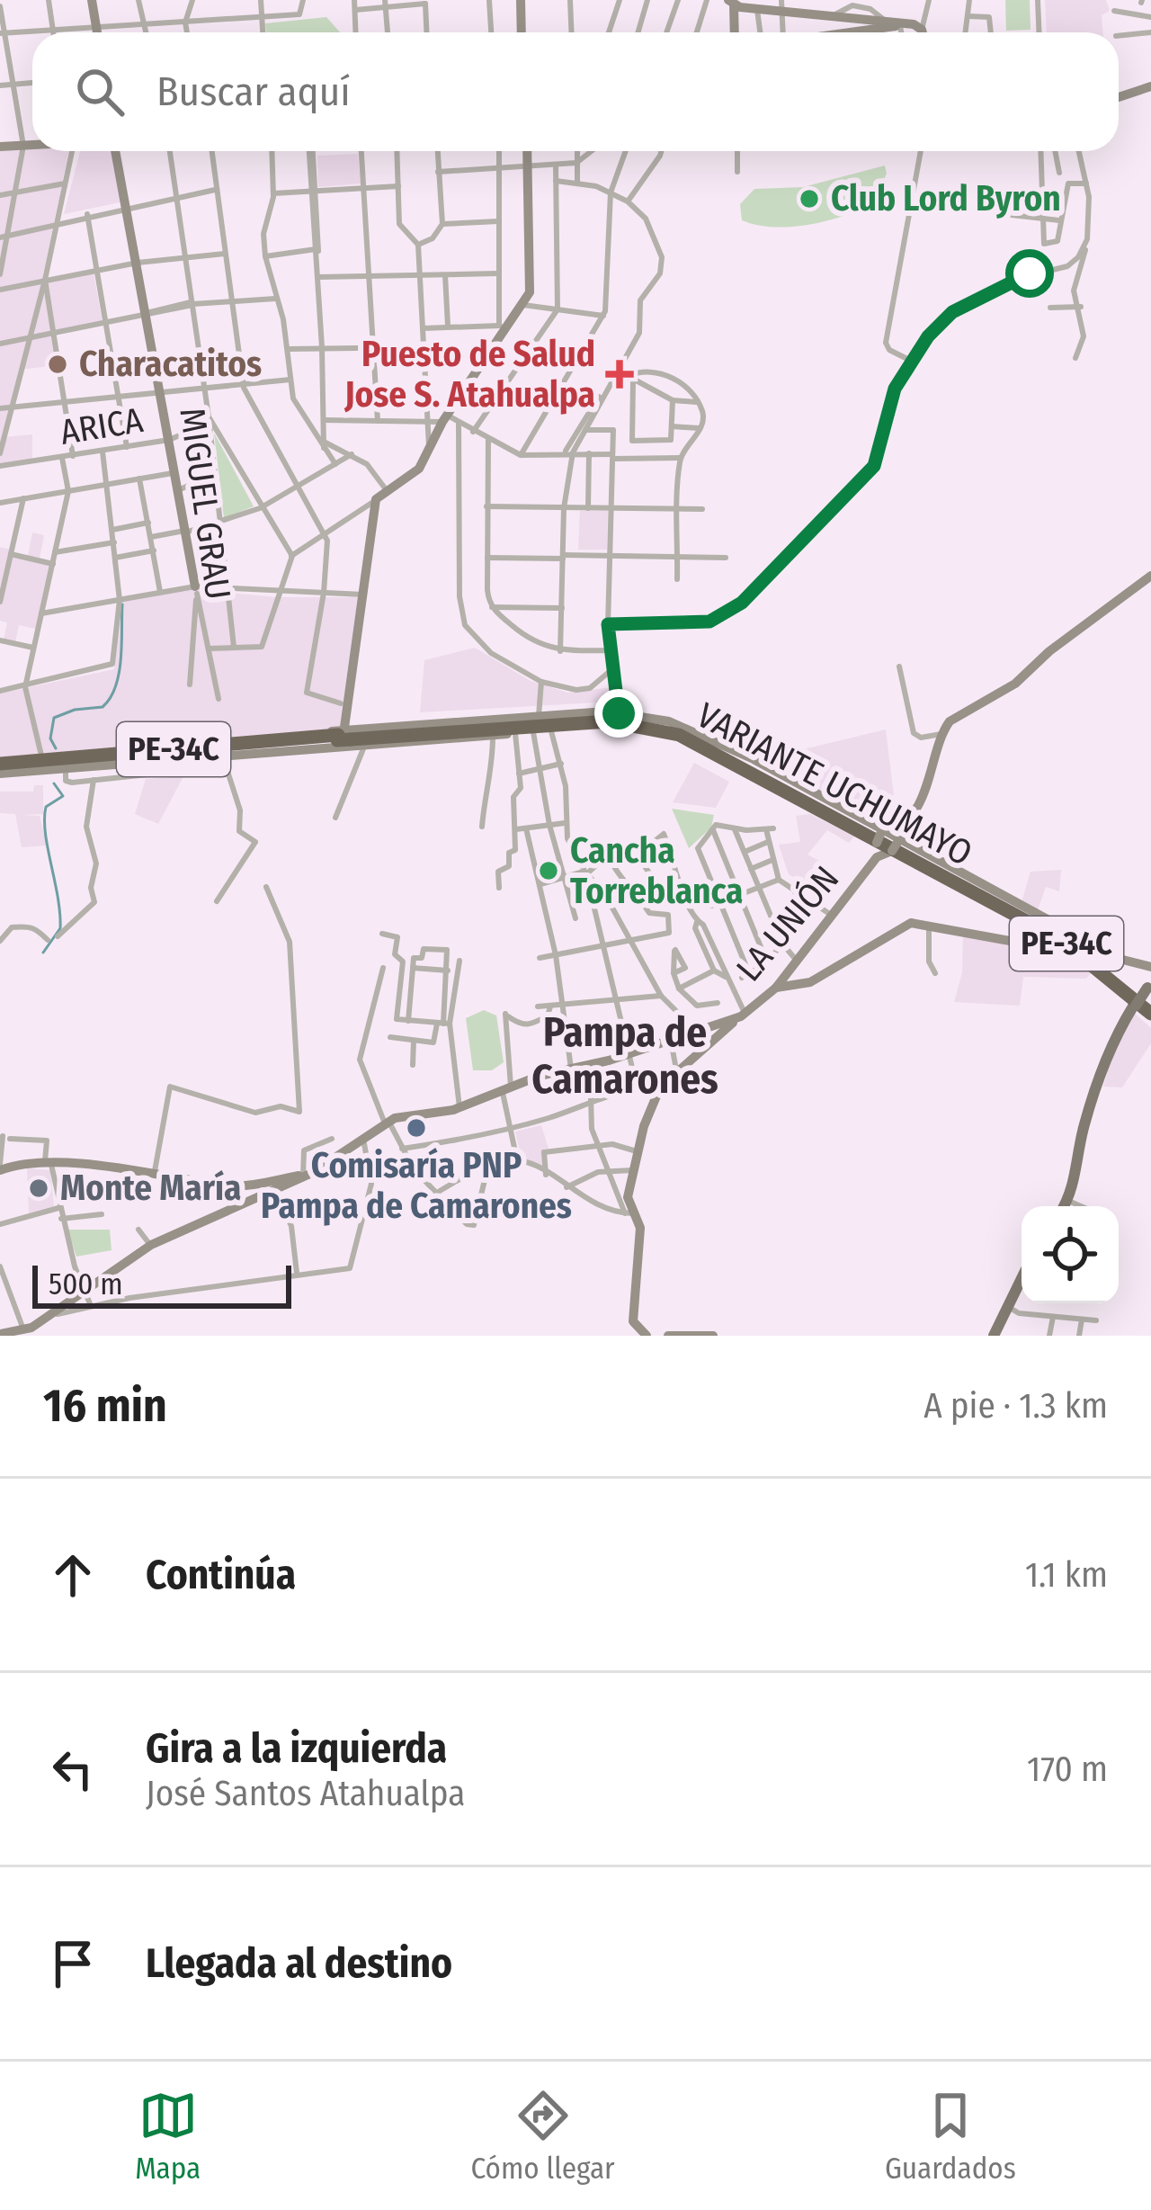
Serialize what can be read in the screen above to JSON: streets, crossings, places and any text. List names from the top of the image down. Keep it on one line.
{"streets":{"highway":["PE-34C","VARIANTE UCHUMAYO"],"main road":["MIGUEL GRAU","LA UNIÓN"],"street":["ARICA"]},"crossings":[["ARICA","MIGUEL GRAU"]],"districts":["Pampa de Camarones"],"places":{"other":["Club Lord Byron","Characatitos","Cancha Torreblanca","Comisaría PNP Pampa de Camarones","Monte María"],"health":["Puesto de Salud Jose S. Atahualpa"]},"scale_bar":"500 m","page":{"search":"Buscar aquí","scale":"500 m","heading":["16 min","A pie · 1.3 km"],"list":[["Continúa","1.1 km"],["Gira a la izquierda","José Santos Atahualpa","170 m"],"Llegada al destino"],"nav":["Mapa","Cómo llegar","Guardados"]}}
